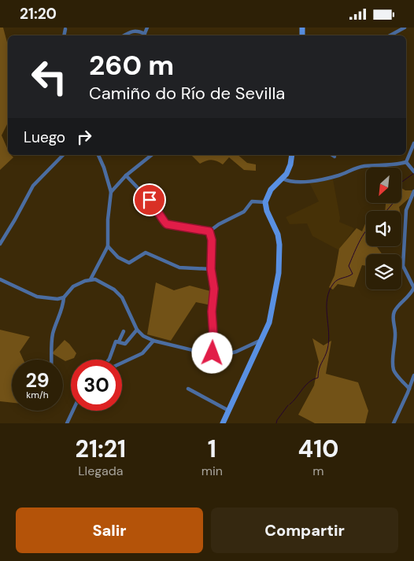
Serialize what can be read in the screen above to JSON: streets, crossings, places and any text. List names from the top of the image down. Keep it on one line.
{"north":"bottom left","page":{"status":"21:20","turn":["260 m","Camiño do Río de Sevilla"],"then":"Luego","speed":"29 km/h","limit":"30","eta":["21:21","Llegada","1","min","410","m"],"buttons":["Salir","Compartir"]}}
